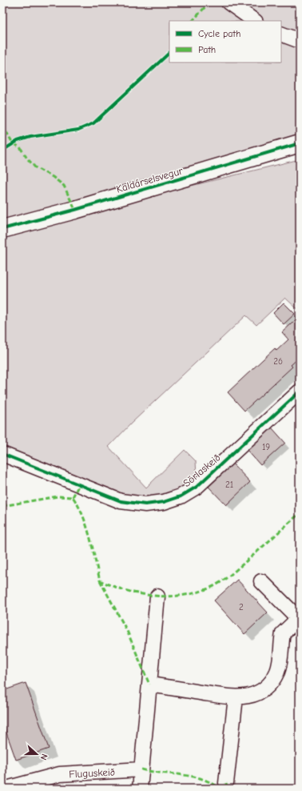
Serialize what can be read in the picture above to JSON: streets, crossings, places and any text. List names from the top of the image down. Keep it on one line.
{"streets":{"street":["Kaldárselsvegur","Sörlaskeið","Fluguskeið"]},"house_numbers":["26","19","21","2"],"legend":["Cycle path","Path"],"north":"right"}
